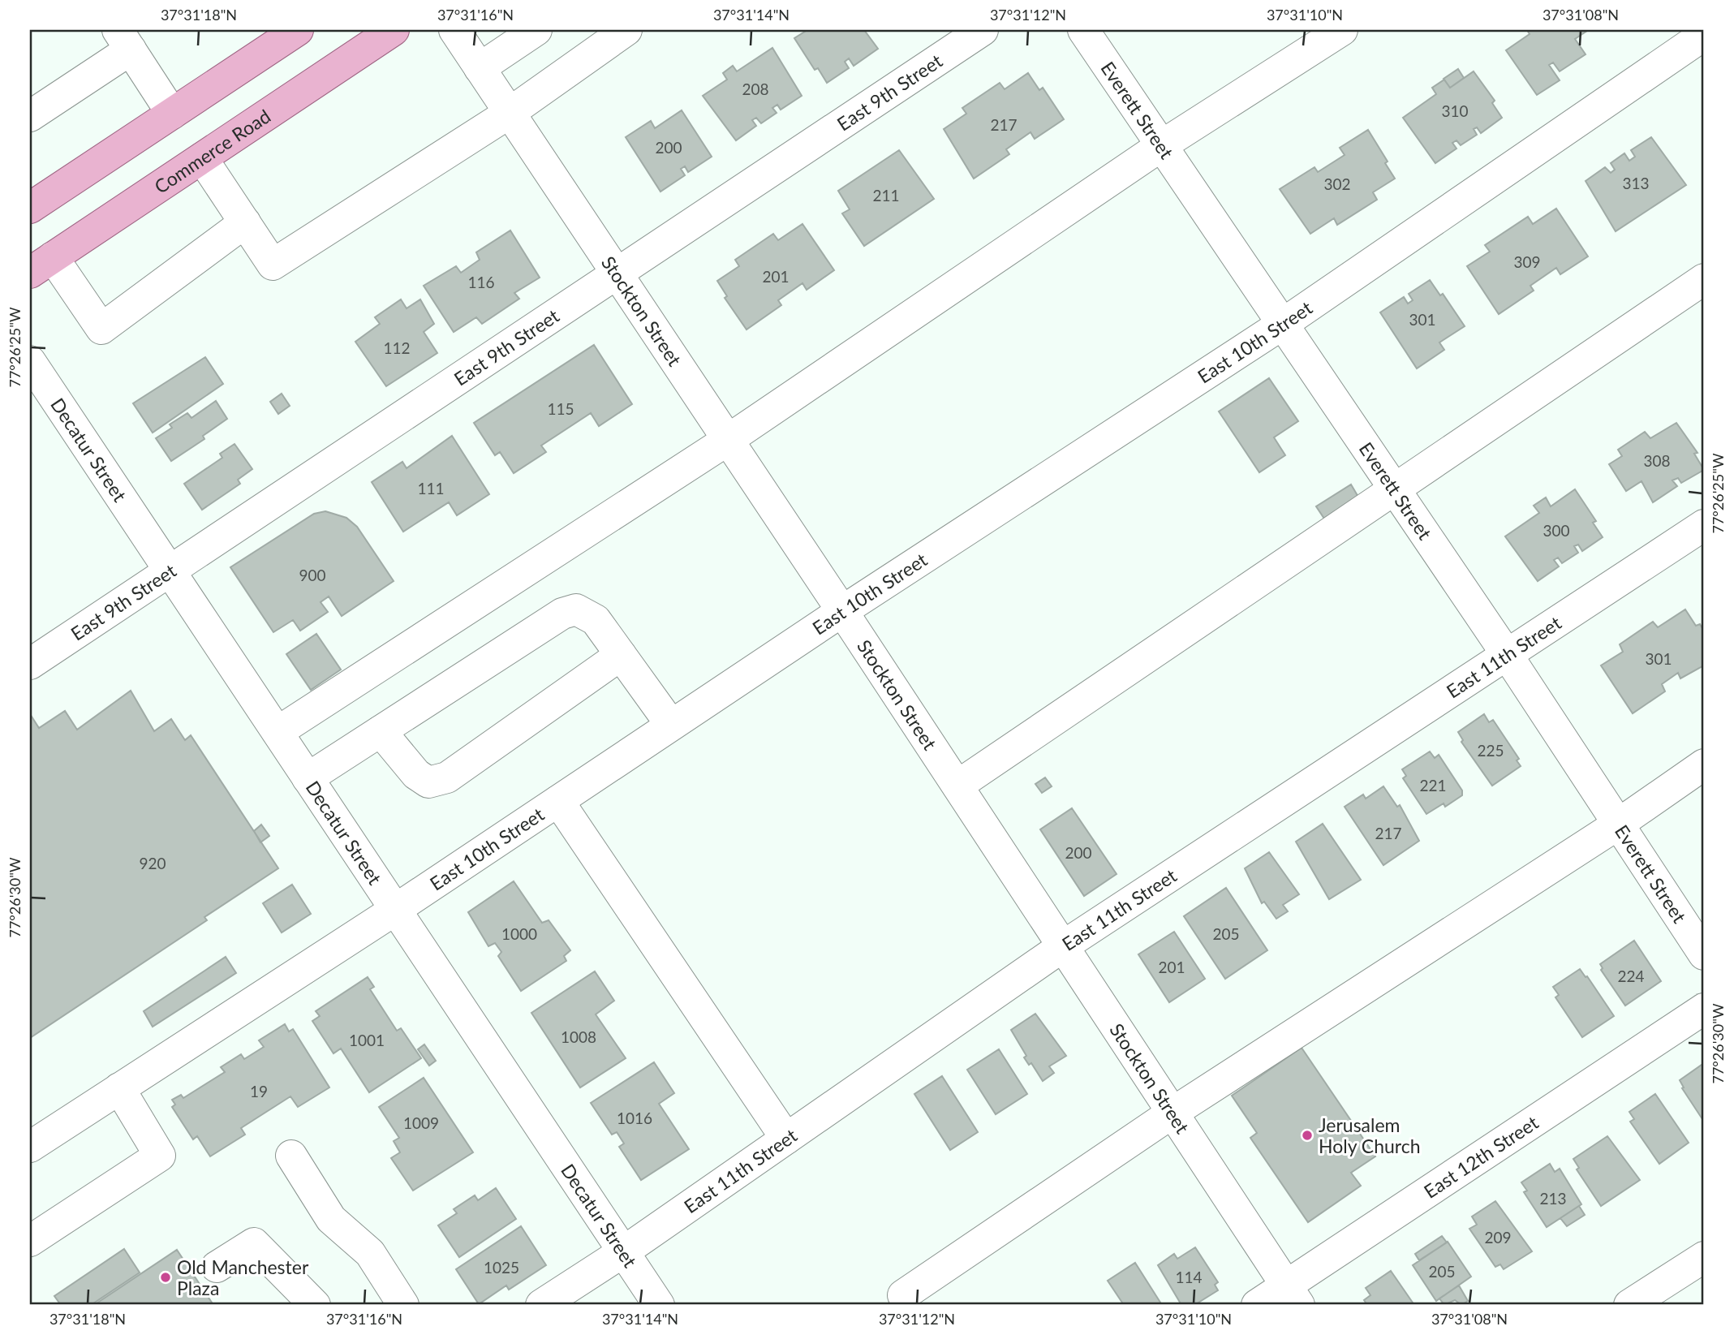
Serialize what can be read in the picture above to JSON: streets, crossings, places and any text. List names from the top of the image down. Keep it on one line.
{"streets":{"main road":["Commerce Road"],"street":["East 9th Street","Everett Street","Stockton Street","East 10th Street","Decatur Street","East 11th Street","East 12th Street"]},"crossings":[["East 9th Street","Stockton Street"],["East 9th Street","Decatur Street"],["Everett Street","East 10th Street"],["Everett Street","East 11th Street"],["Stockton Street","East 10th Street"],["Stockton Street","East 11th Street"],["Stockton Street","East 12th Street"],["East 10th Street","Decatur Street"],["Decatur Street","East 11th Street"]],"places":["Jerusalem Holy Church","Old Manchester Plaza"],"house_numbers":["208","310","217","200","313","302","211","309","201","116","301","112","115","308","111","300","900","301","225","221","217","200","920","1000","205","201","224","1008","1001","19","1016","1009","213","209","1025","205","114"],"coordinates":["37°31'18\"N","37°31'16\"N","37°31'14\"N","37°31'12\"N","37°31'10\"N","37°31'08\"N","77°26'25\"W","77°26'30\"W"]}
